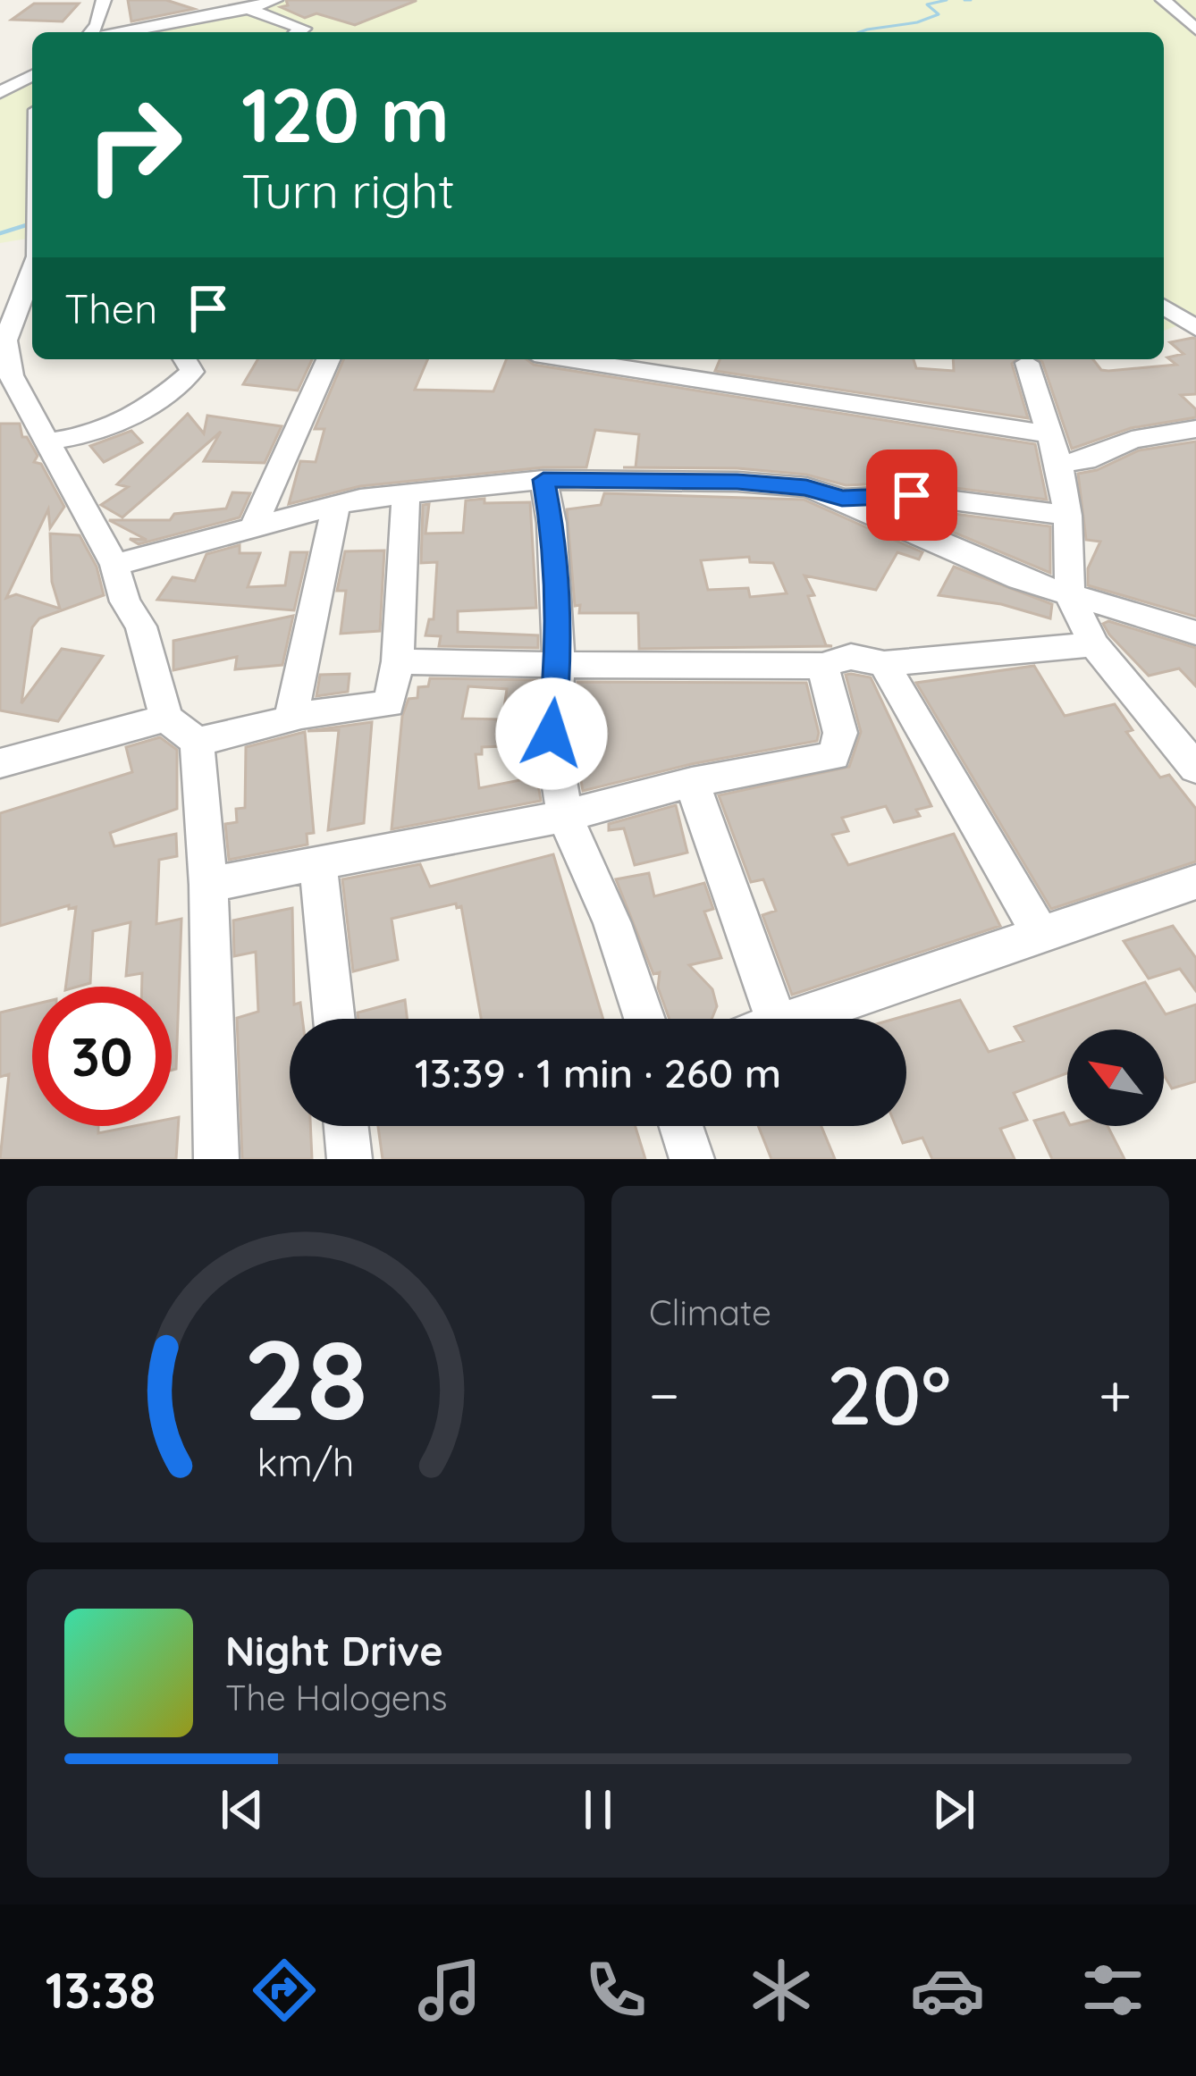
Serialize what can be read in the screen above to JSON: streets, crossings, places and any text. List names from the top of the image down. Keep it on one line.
{"north":"top left","page":{"turn":["120 m","Turn right"],"then":"Then","limit":"30","trip":"13:39 · 1 min · 260 m","tile":"Climate","heat":["−","20°","+"],"song":["Night Drive","The Halogens"],"tabs":"13:38","gauge":["28","km/h"]}}
